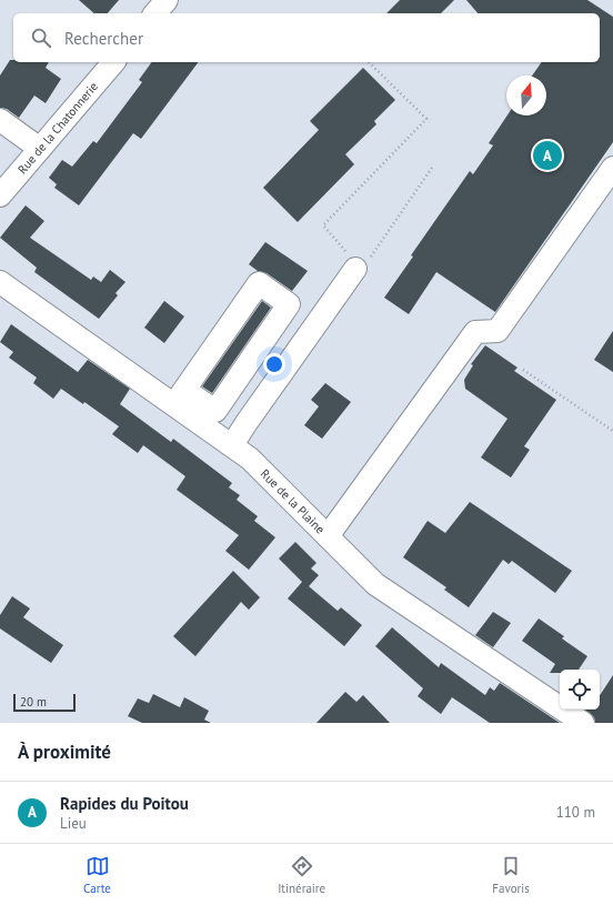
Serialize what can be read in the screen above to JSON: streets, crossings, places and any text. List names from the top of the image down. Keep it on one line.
{"streets":{"street":["Rue de la Chatonnerie","Rue de la Plaine"]},"scale_bar":"20 m","north":"top","page":{"search":"Rechercher","pins":"A","scale":"20 m","heading":"À proximité","list":[{"mark":"A","name":"Rapides du Poitou","note":"Lieu","value":"110 m"}],"nav":["Carte","Itinéraire","Favoris"]}}
